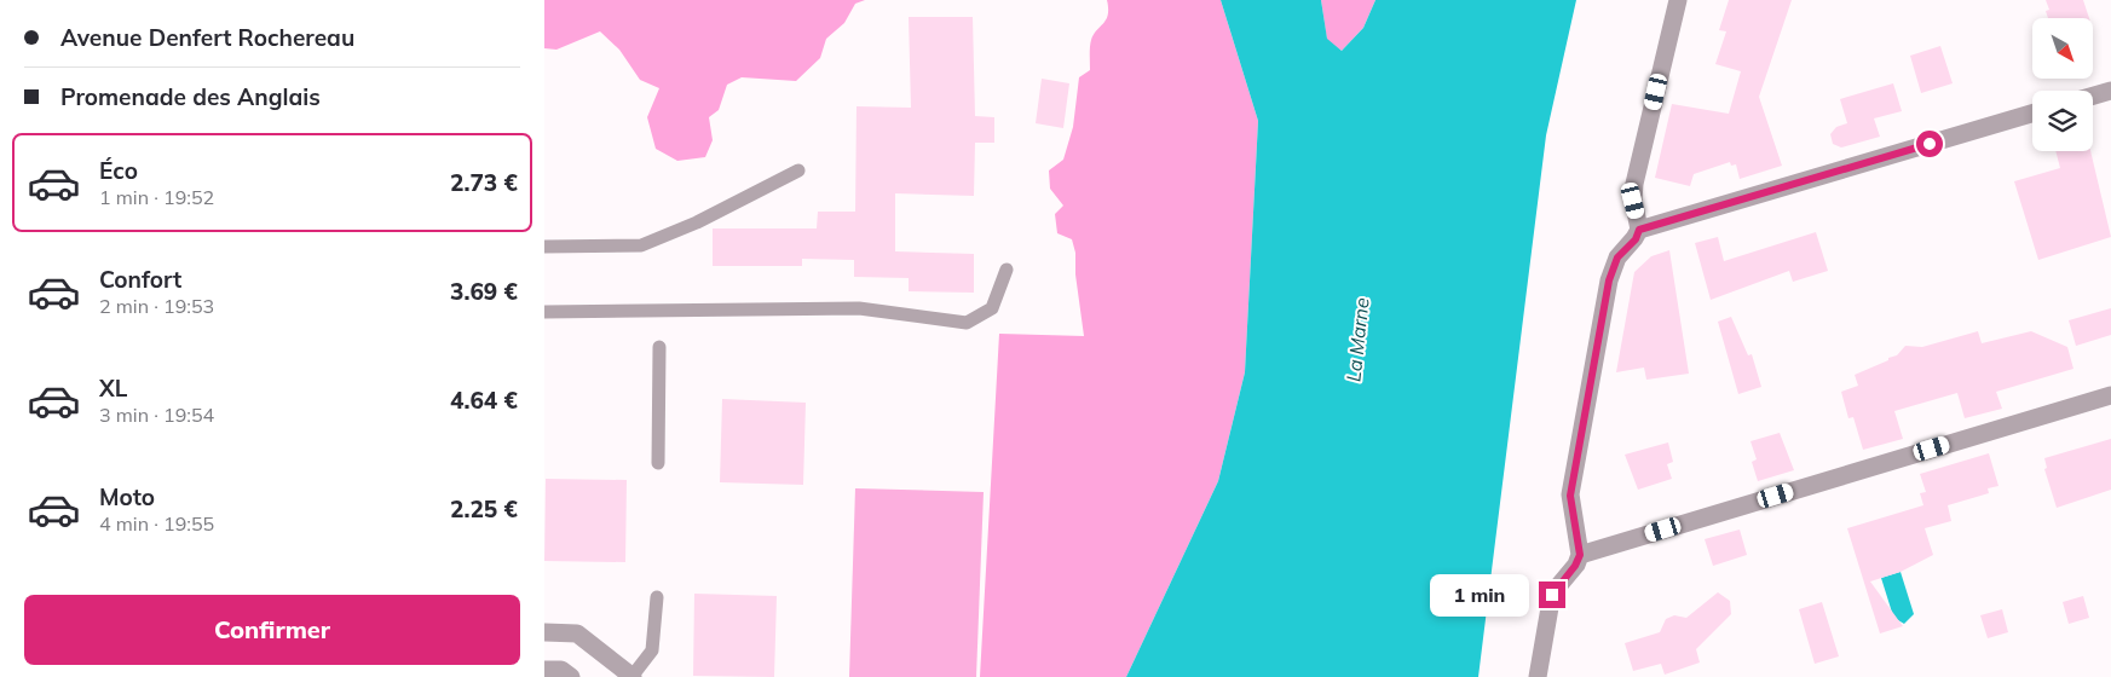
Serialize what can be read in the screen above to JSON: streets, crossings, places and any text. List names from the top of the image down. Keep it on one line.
{"water":["La Marne"],"north":"bottom right","page":{"banner":["Avenue Denfert Rochereau","Promenade des Anglais"],"list":[{"name":"Éco","note":"1 min · 19:52","value":"2.73 €"},{"name":"Confort","note":"2 min · 19:53","value":"3.69 €"},{"name":"XL","note":"3 min · 19:54","value":"4.64 €"},{"name":"Moto","note":"4 min · 19:55","value":"2.25 €"}],"bubble":"1 min","buttons":"Confirmer"}}
